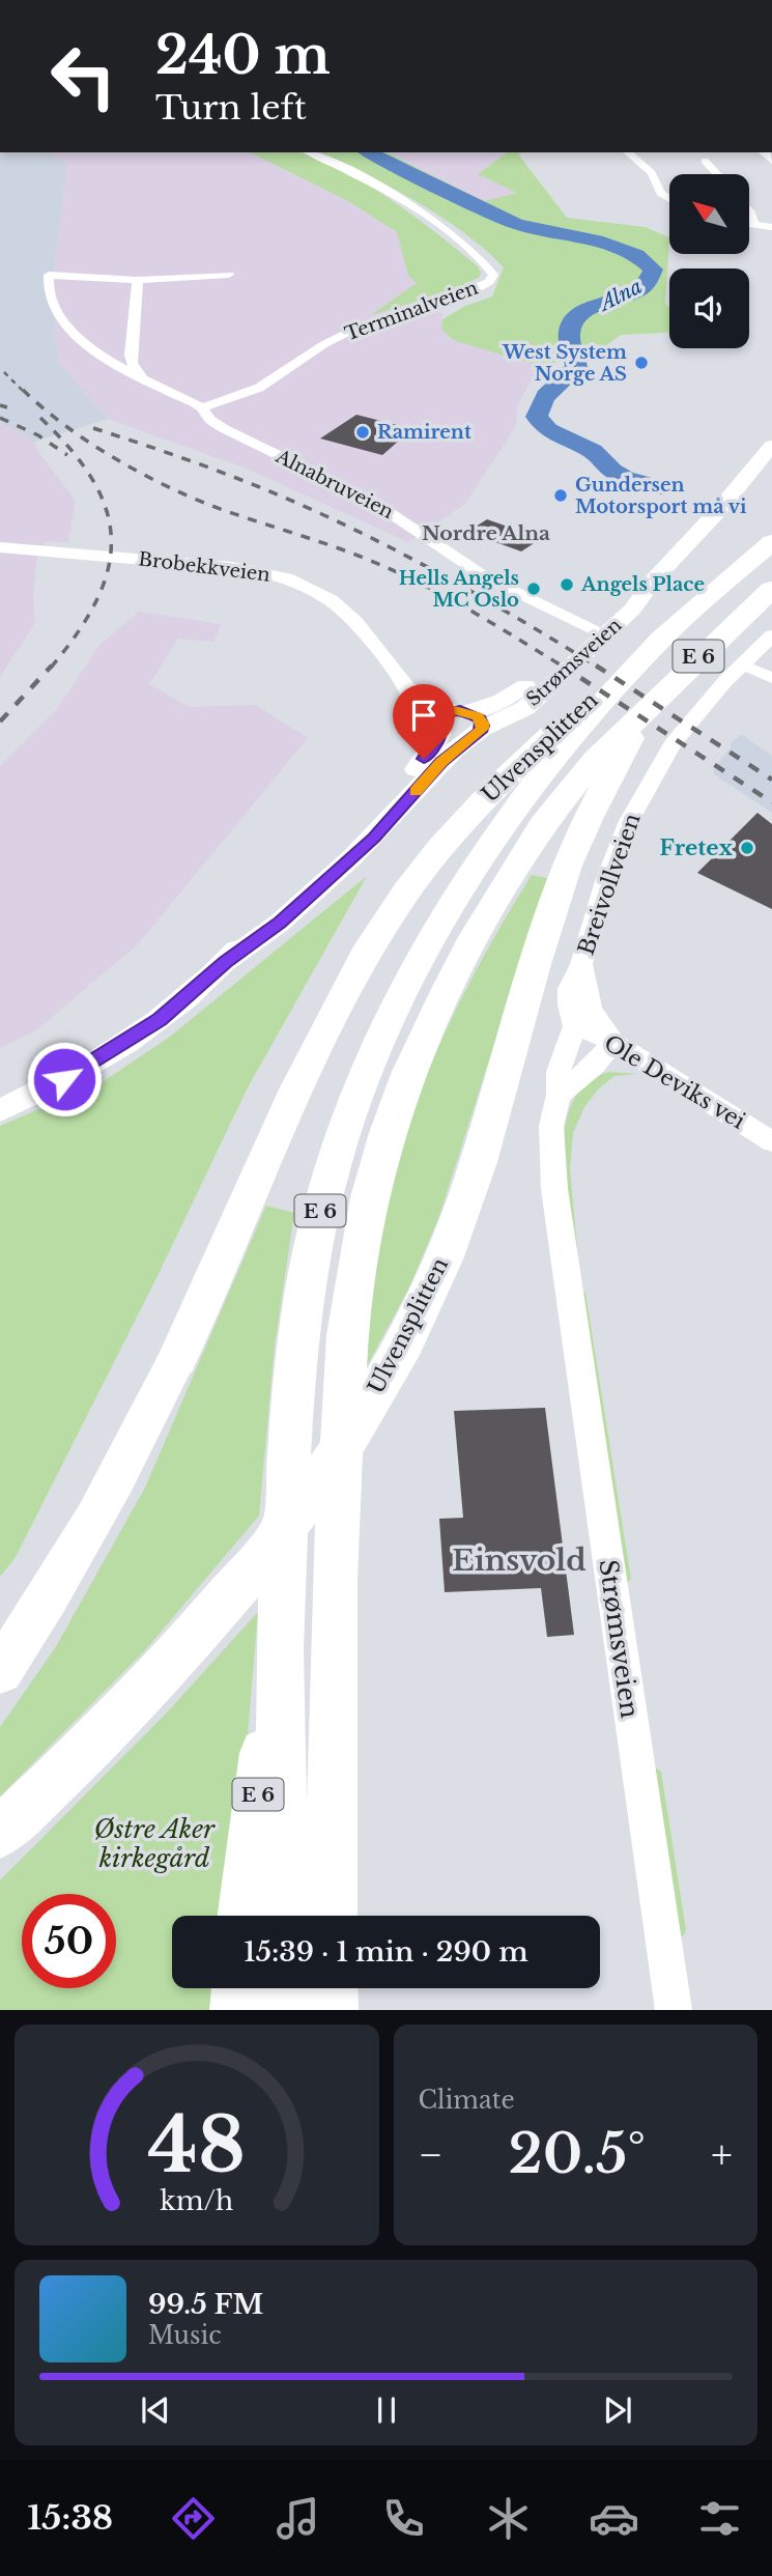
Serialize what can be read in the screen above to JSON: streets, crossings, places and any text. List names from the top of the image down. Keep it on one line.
{"streets":{"highway":["E 6","Ulvensplitten"],"main road":["Strømsveien"],"street":["Terminalveien","Alnabruveien","Brobekkveien","Breivollveien","Ole Deviks vei"]},"crossings":[["Terminalveien","Alnabruveien"],["Alnabruveien","Strømsveien"],["Brobekkveien","Strømsveien"],["E 6","Ulvensplitten"],["Strømsveien","Breivollveien"],["Strømsveien","Ole Deviks vei"],["Breivollveien","Ole Deviks vei"]],"districts":["Nordre Alna","Einsvold"],"water":["Alna"],"parks":["Østre Aker kirkegård"],"places":["West System Norge AS","Ramirent","Gundersen Motorsport må vi","Angels Place","Hells Angels MC Oslo","Fretex"],"north":"top left","page":{"turn":["240 m","Turn left"],"limit":"50","trip":"15:39 · 1 min · 290 m","tile":"Climate","heat":["−","20.5°","+"],"song":["99.5 FM","Music"],"tabs":"15:38","gauge":["48","km/h"]}}
